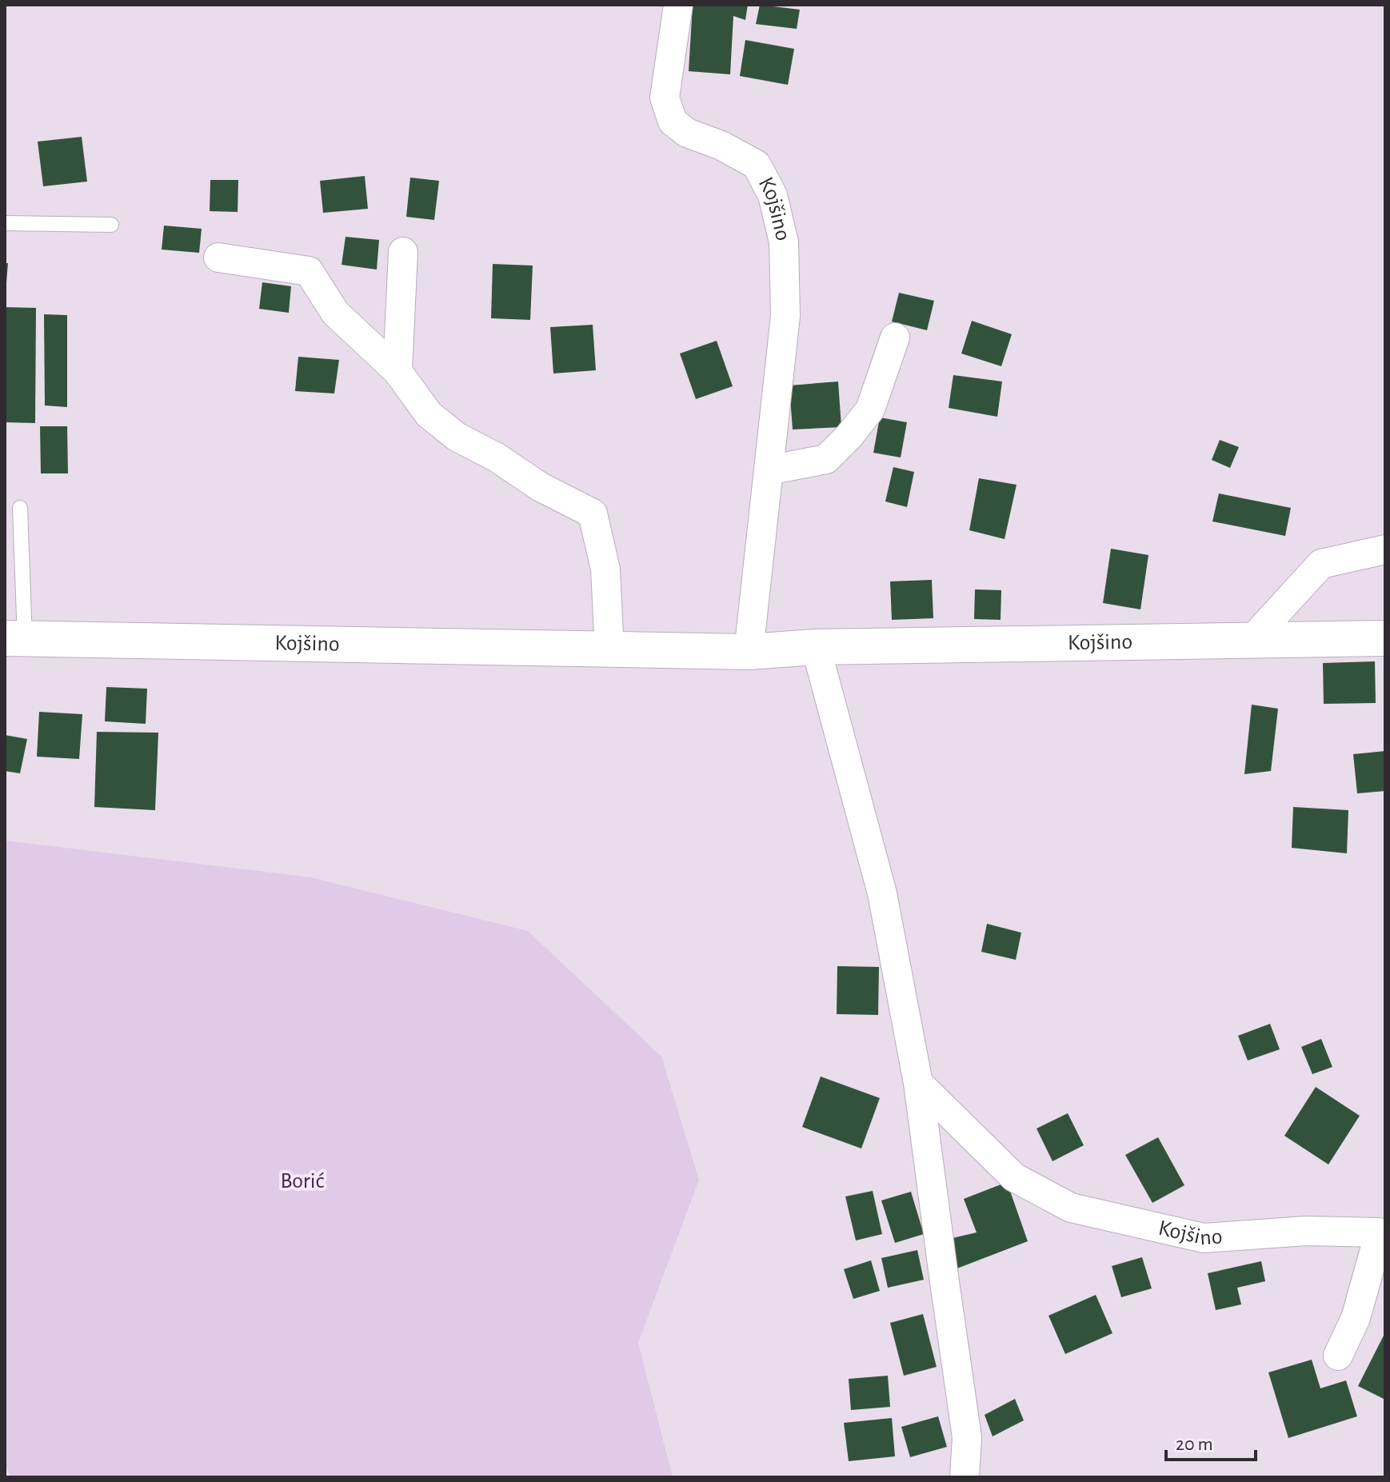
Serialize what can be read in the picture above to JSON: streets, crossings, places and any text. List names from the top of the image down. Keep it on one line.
{"streets":{"street":["Kojšino"]},"parks":["Borić"],"scale_bar":"20 m"}
